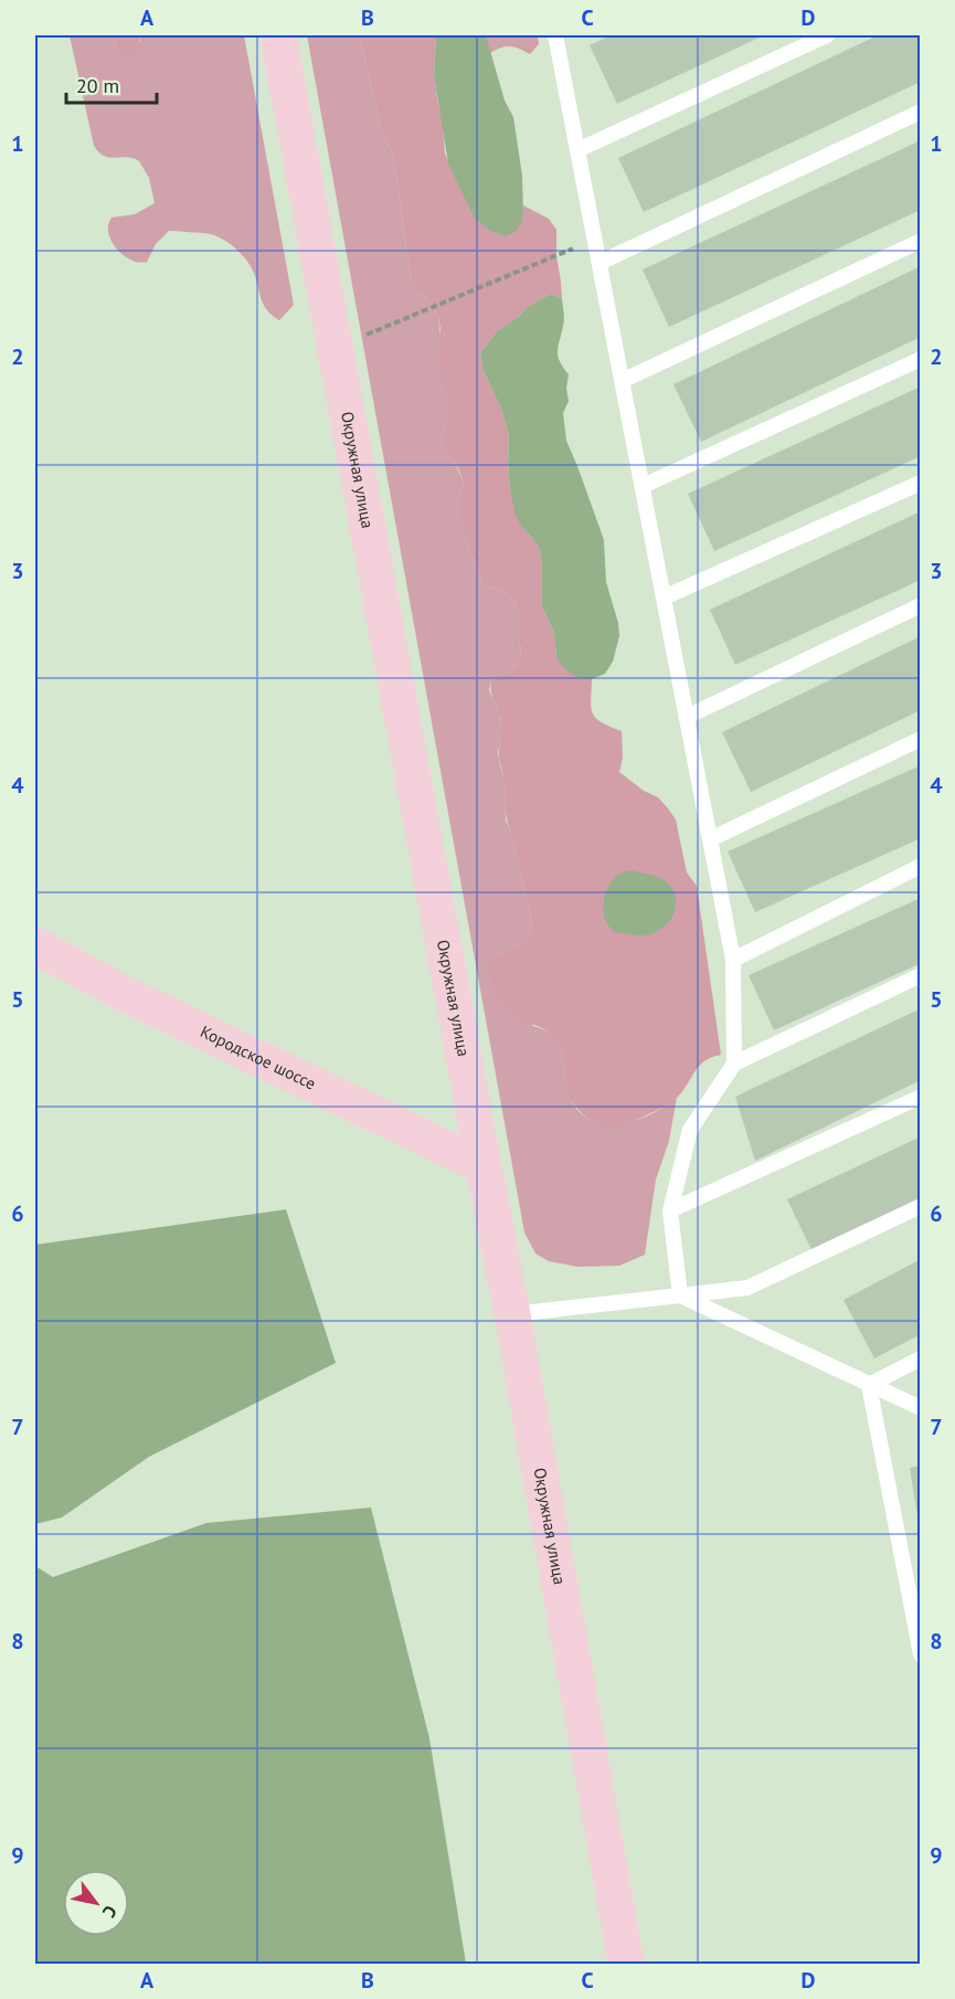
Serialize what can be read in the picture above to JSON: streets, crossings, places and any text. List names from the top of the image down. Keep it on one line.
{"streets":{"main road":["Окружная улица","Кородское шоссе"]},"crossings":[["Окружная улица","Кородское шоссе"]],"scale_bar":"20 m","north":"bottom right","grid":{"columns":["A","B","C","D"],"rows":["1","2","3","4","5","6","7","8","9"]}}
